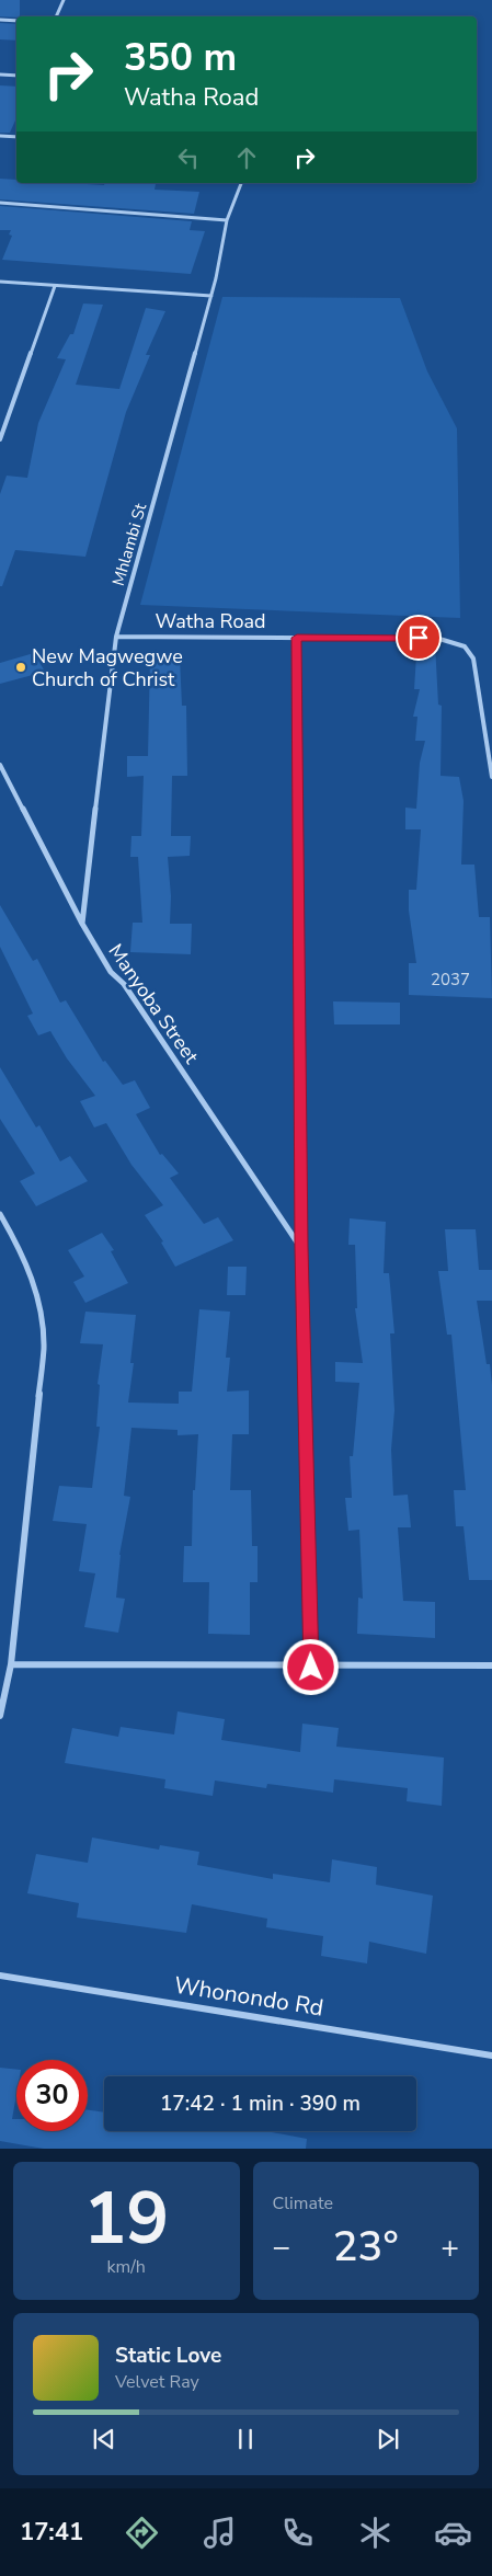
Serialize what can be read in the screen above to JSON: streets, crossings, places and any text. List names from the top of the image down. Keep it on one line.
{"streets":{"street":["Mhlambi St","Watha Road","Manyoba Street","Whonondo Rd"]},"crossings":[["Mhlambi St","Watha Road"],["Mhlambi St","Manyoba Street"]],"places":["New Magwegwe Church of Christ"],"house_numbers":["2037"],"page":{"turn":["350 m","Watha Road"],"limit":"30","trip":"17:42 · 1 min · 390 m","tile":[["19","km/h"],"Climate"],"heat":["−","23°","+"],"song":["Static Love","Velvet Ray"],"tabs":"17:41"}}
